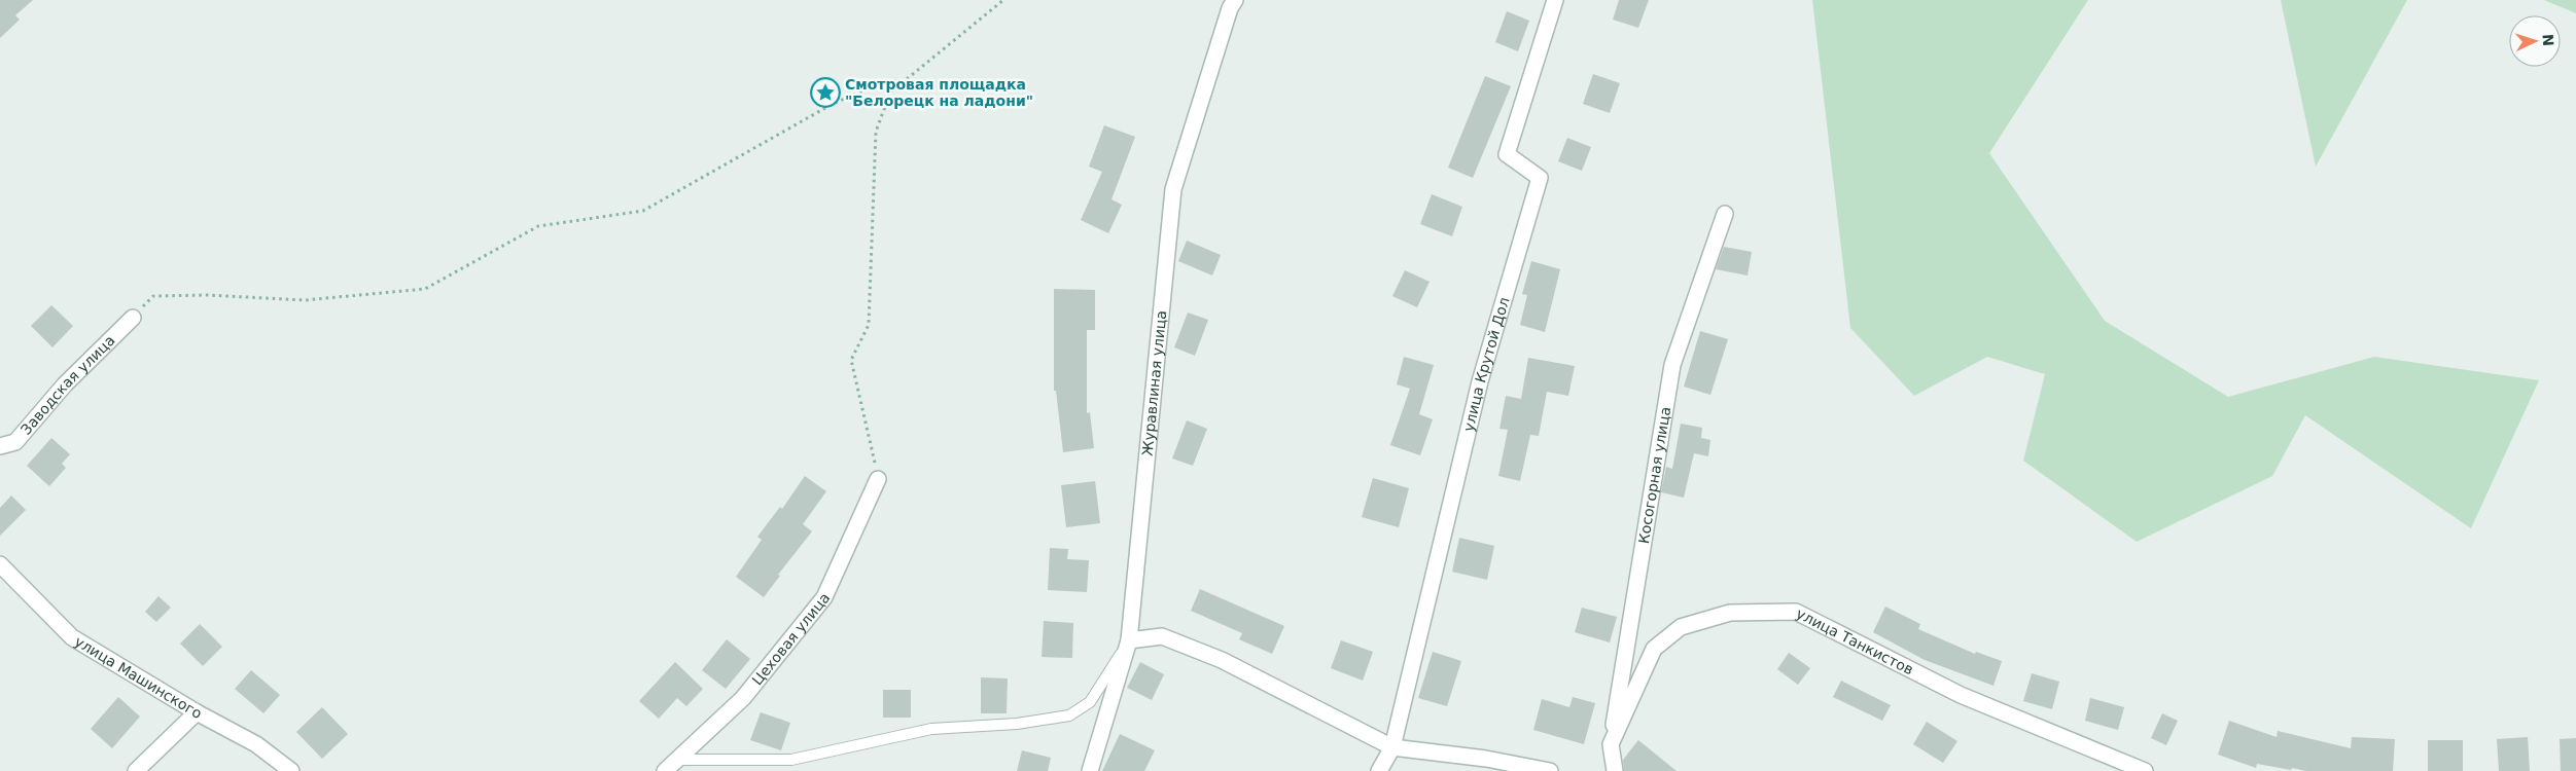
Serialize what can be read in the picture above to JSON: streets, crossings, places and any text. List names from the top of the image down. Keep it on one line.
{"streets":{"street":["улица Крутой Дол","Журавлиная улица","Заводская улица","Косогорная улица","Цеховая улица","улица Танкистов","улица Машинского"]},"crossings":[["Косогорная улица","улица Танкистов"]],"places":{"place":["Смотровая площадка \"Белорецк на ладони\""]},"north":"right"}
